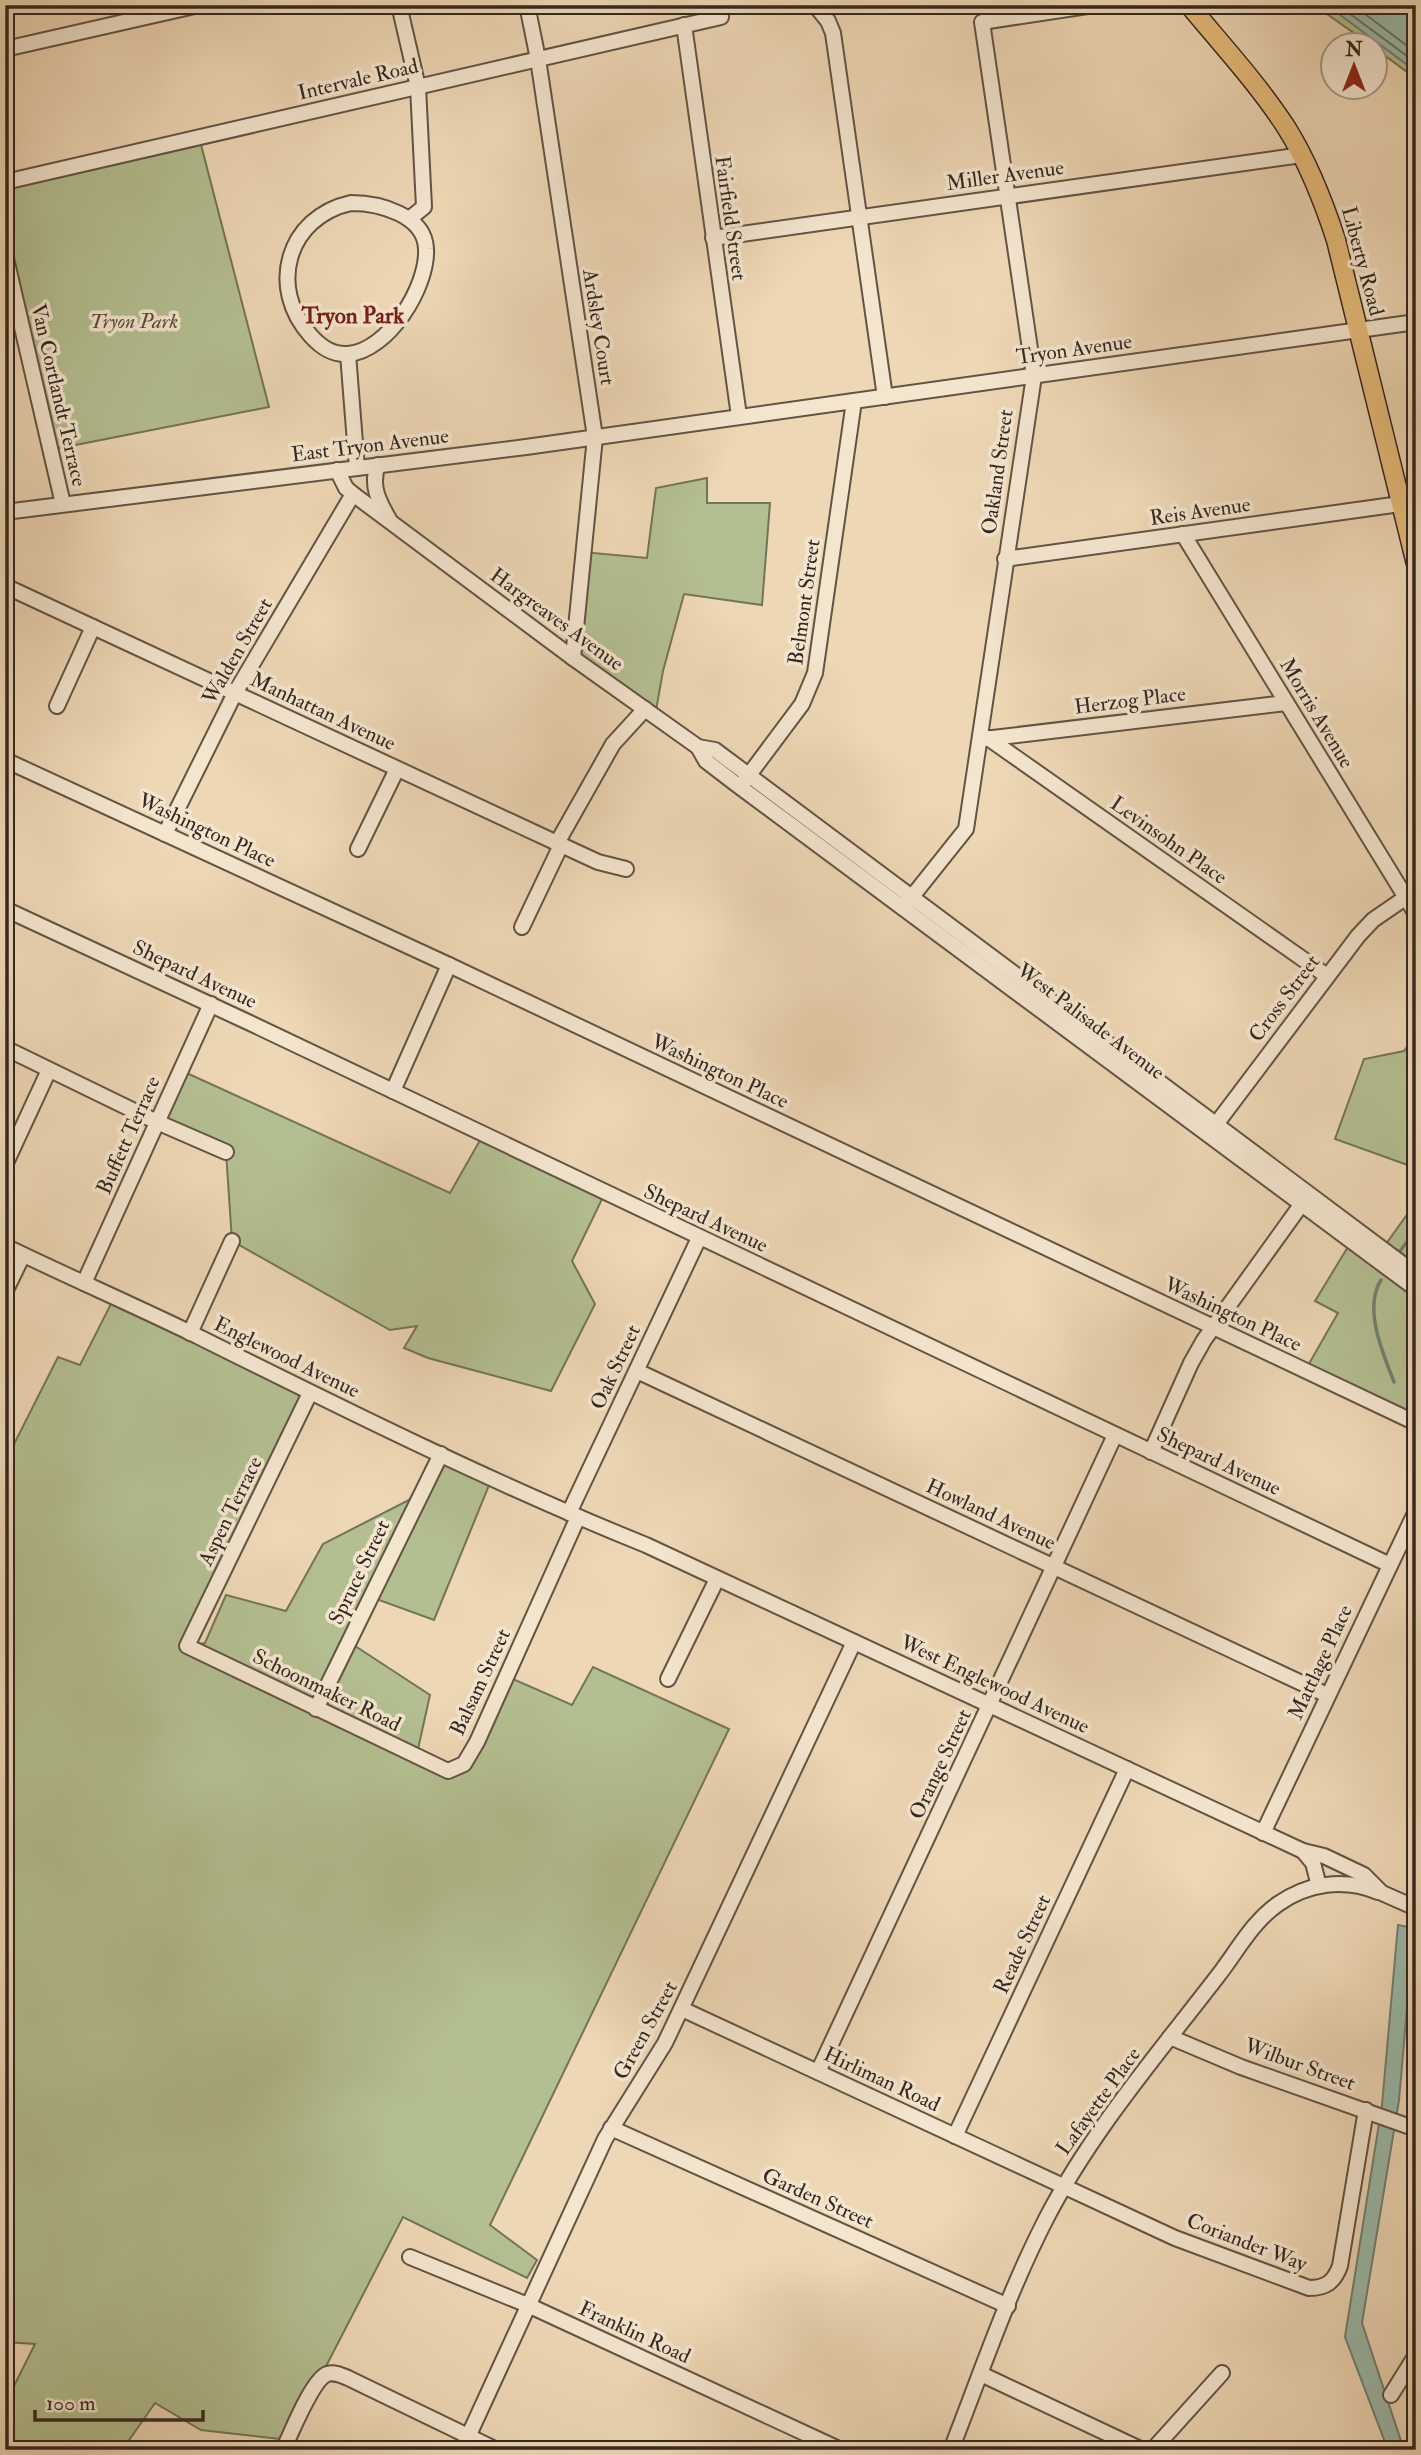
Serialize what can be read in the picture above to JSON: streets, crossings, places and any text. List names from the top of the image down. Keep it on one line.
{"streets":{"main road":["Liberty Road"],"street":["Intervale Road","Miller Avenue","Fairfield Street","Ardsley Court","Tryon Avenue","Van Cortlandt Terrace","East Tryon Avenue","Oakland Street","Reis Avenue","Belmont Street","Hargreaves Avenue","Walden Street","Herzog Place","Manhattan Avenue","Morris Avenue","Washington Place","Levinsohn Place","Shepard Avenue","Cross Street","West Palisade Avenue","Buffett Terrace","Englewood Avenue","Oak Street","Aspen Terrace","Howland Avenue","Spruce Street","Mattlage Place","Balsam Street","West Englewood Avenue","Schoonmaker Road","Orange Street","Reade Street","Green Street","Wilbur Street","Hirliman Road","Lafayette Place","Garden Street","Coriander Way","Franklin Road"]},"crossings":[["Intervale Road","Fairfield Street"],["Intervale Road","Ardsley Court"],["Miller Avenue","Fairfield Street"],["Miller Avenue","Liberty Road"],["Miller Avenue","Oakland Street"],["Fairfield Street","Tryon Avenue"],["Fairfield Street","East Tryon Avenue"],["Liberty Road","Tryon Avenue"],["Liberty Road","Reis Avenue"],["Ardsley Court","East Tryon Avenue"],["Ardsley Court","Hargreaves Avenue"],["Tryon Avenue","East Tryon Avenue"],["Tryon Avenue","Oakland Street"],["Tryon Avenue","Belmont Street"],["Van Cortlandt Terrace","East Tryon Avenue"],["East Tryon Avenue","Hargreaves Avenue"],["Oakland Street","Reis Avenue"],["Oakland Street","Herzog Place"],["Oakland Street","Levinsohn Place"],["Oakland Street","West Palisade Avenue"],["Reis Avenue","Morris Avenue"],["Belmont Street","Hargreaves Avenue"],["Belmont Street","West Palisade Avenue"],["Hargreaves Avenue","Walden Street"],["Hargreaves Avenue","West Palisade Avenue"],["Walden Street","Manhattan Avenue"],["Walden Street","Washington Place"],["Herzog Place","Morris Avenue"],["Herzog Place","Levinsohn Place"],["Morris Avenue","Cross Street"],["Levinsohn Place","Cross Street"],["Shepard Avenue","Buffett Terrace"],["Shepard Avenue","Oak Street"],["Shepard Avenue","Mattlage Place"],["Shepard Avenue","Orange Street"],["Cross Street","West Palisade Avenue"],["Buffett Terrace","Englewood Avenue"],["Englewood Avenue","Aspen Terrace"],["Englewood Avenue","Spruce Street"],["Englewood Avenue","West Englewood Avenue"],["Oak Street","Howland Avenue"],["Oak Street","Balsam Street"],["Oak Street","West Englewood Avenue"],["Aspen Terrace","Schoonmaker Road"],["Howland Avenue","Mattlage Place"],["Howland Avenue","Orange Street"],["Spruce Street","Schoonmaker Road"],["Mattlage Place","West Englewood Avenue"],["Balsam Street","Schoonmaker Road"],["West Englewood Avenue","Orange Street"],["West Englewood Avenue","Reade Street"],["West Englewood Avenue","Green Street"],["West Englewood Avenue","Lafayette Place"],["Orange Street","Hirliman Road"],["Reade Street","Hirliman Road"],["Green Street","Hirliman Road"],["Green Street","Garden Street"],["Green Street","Franklin Road"],["Wilbur Street","Lafayette Place"],["Wilbur Street","Coriander Way"],["Hirliman Road","Lafayette Place"],["Hirliman Road","Coriander Way"],["Lafayette Place","Garden Street"],["Lafayette Place","Coriander Way"]],"districts":["Tryon Park"],"parks":["Tryon Park"],"scale_bar":"100 m","north":"top"}
